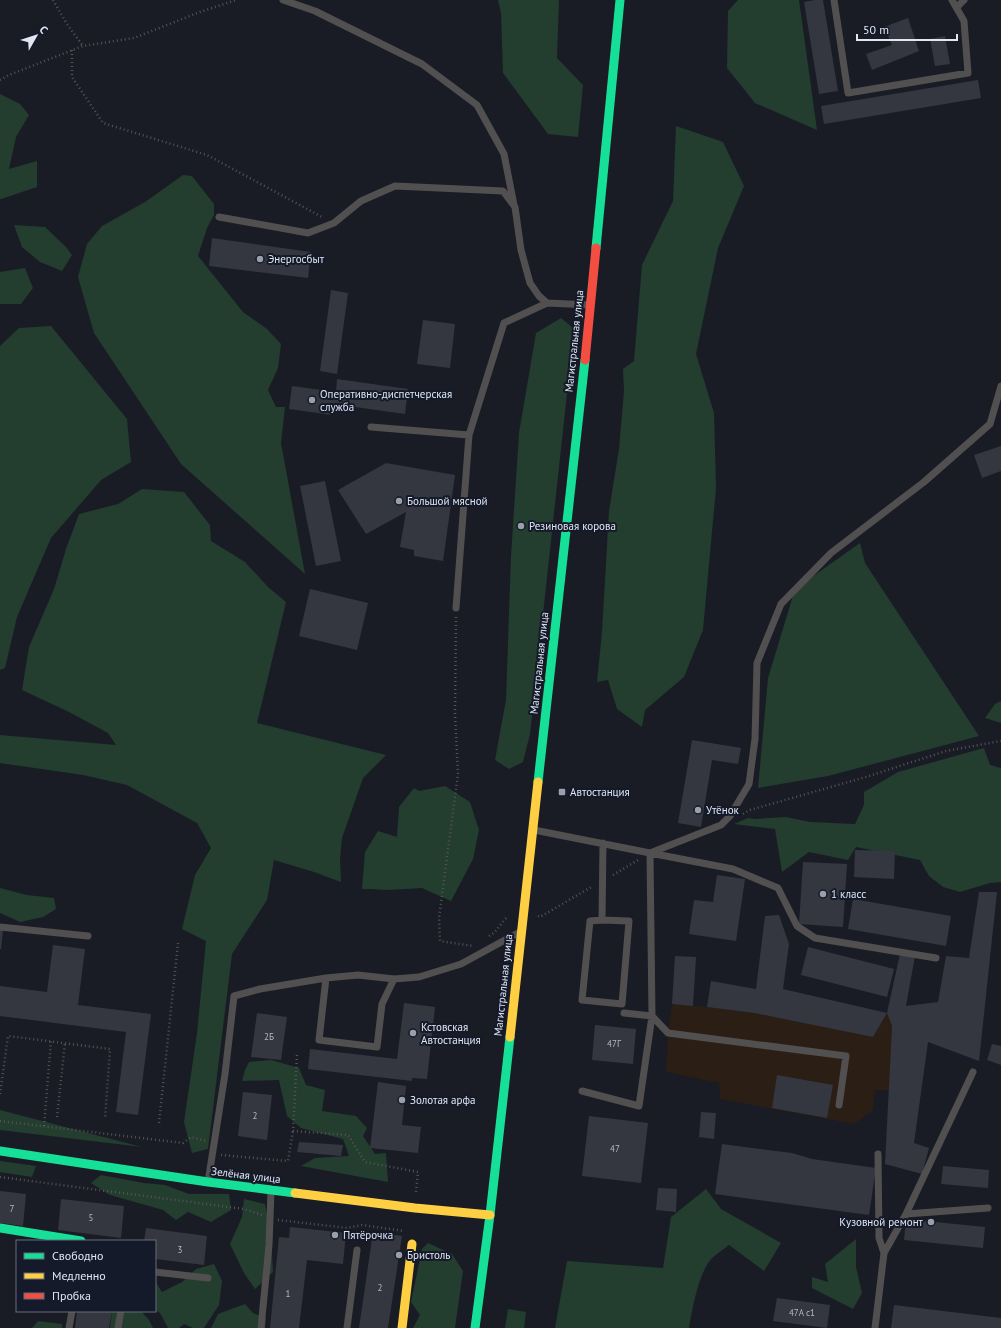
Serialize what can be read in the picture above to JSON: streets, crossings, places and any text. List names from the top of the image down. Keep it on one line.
{"streets":{"main road":["Магистральная улица","Зелёная улица"]},"crossings":[["Магистральная улица","Зелёная улица"]],"places":{"other":["Энергосбыт","Оперативно-диспетчерская служба","Большой мясной","Резиновая корова","Утёнок","1 класс","Кстовская Автостанция","Золотая арфа","Кузовной ремонт","Пятёрочка","Бристоль"],"transit":["Автостанция"]},"house_numbers":["2Б","47Г","2","47","7","5","3","2","1","47А с1"],"legend":["Свободно","Медленно","Пробка"],"scale_bar":"50 m","north":"top right"}
